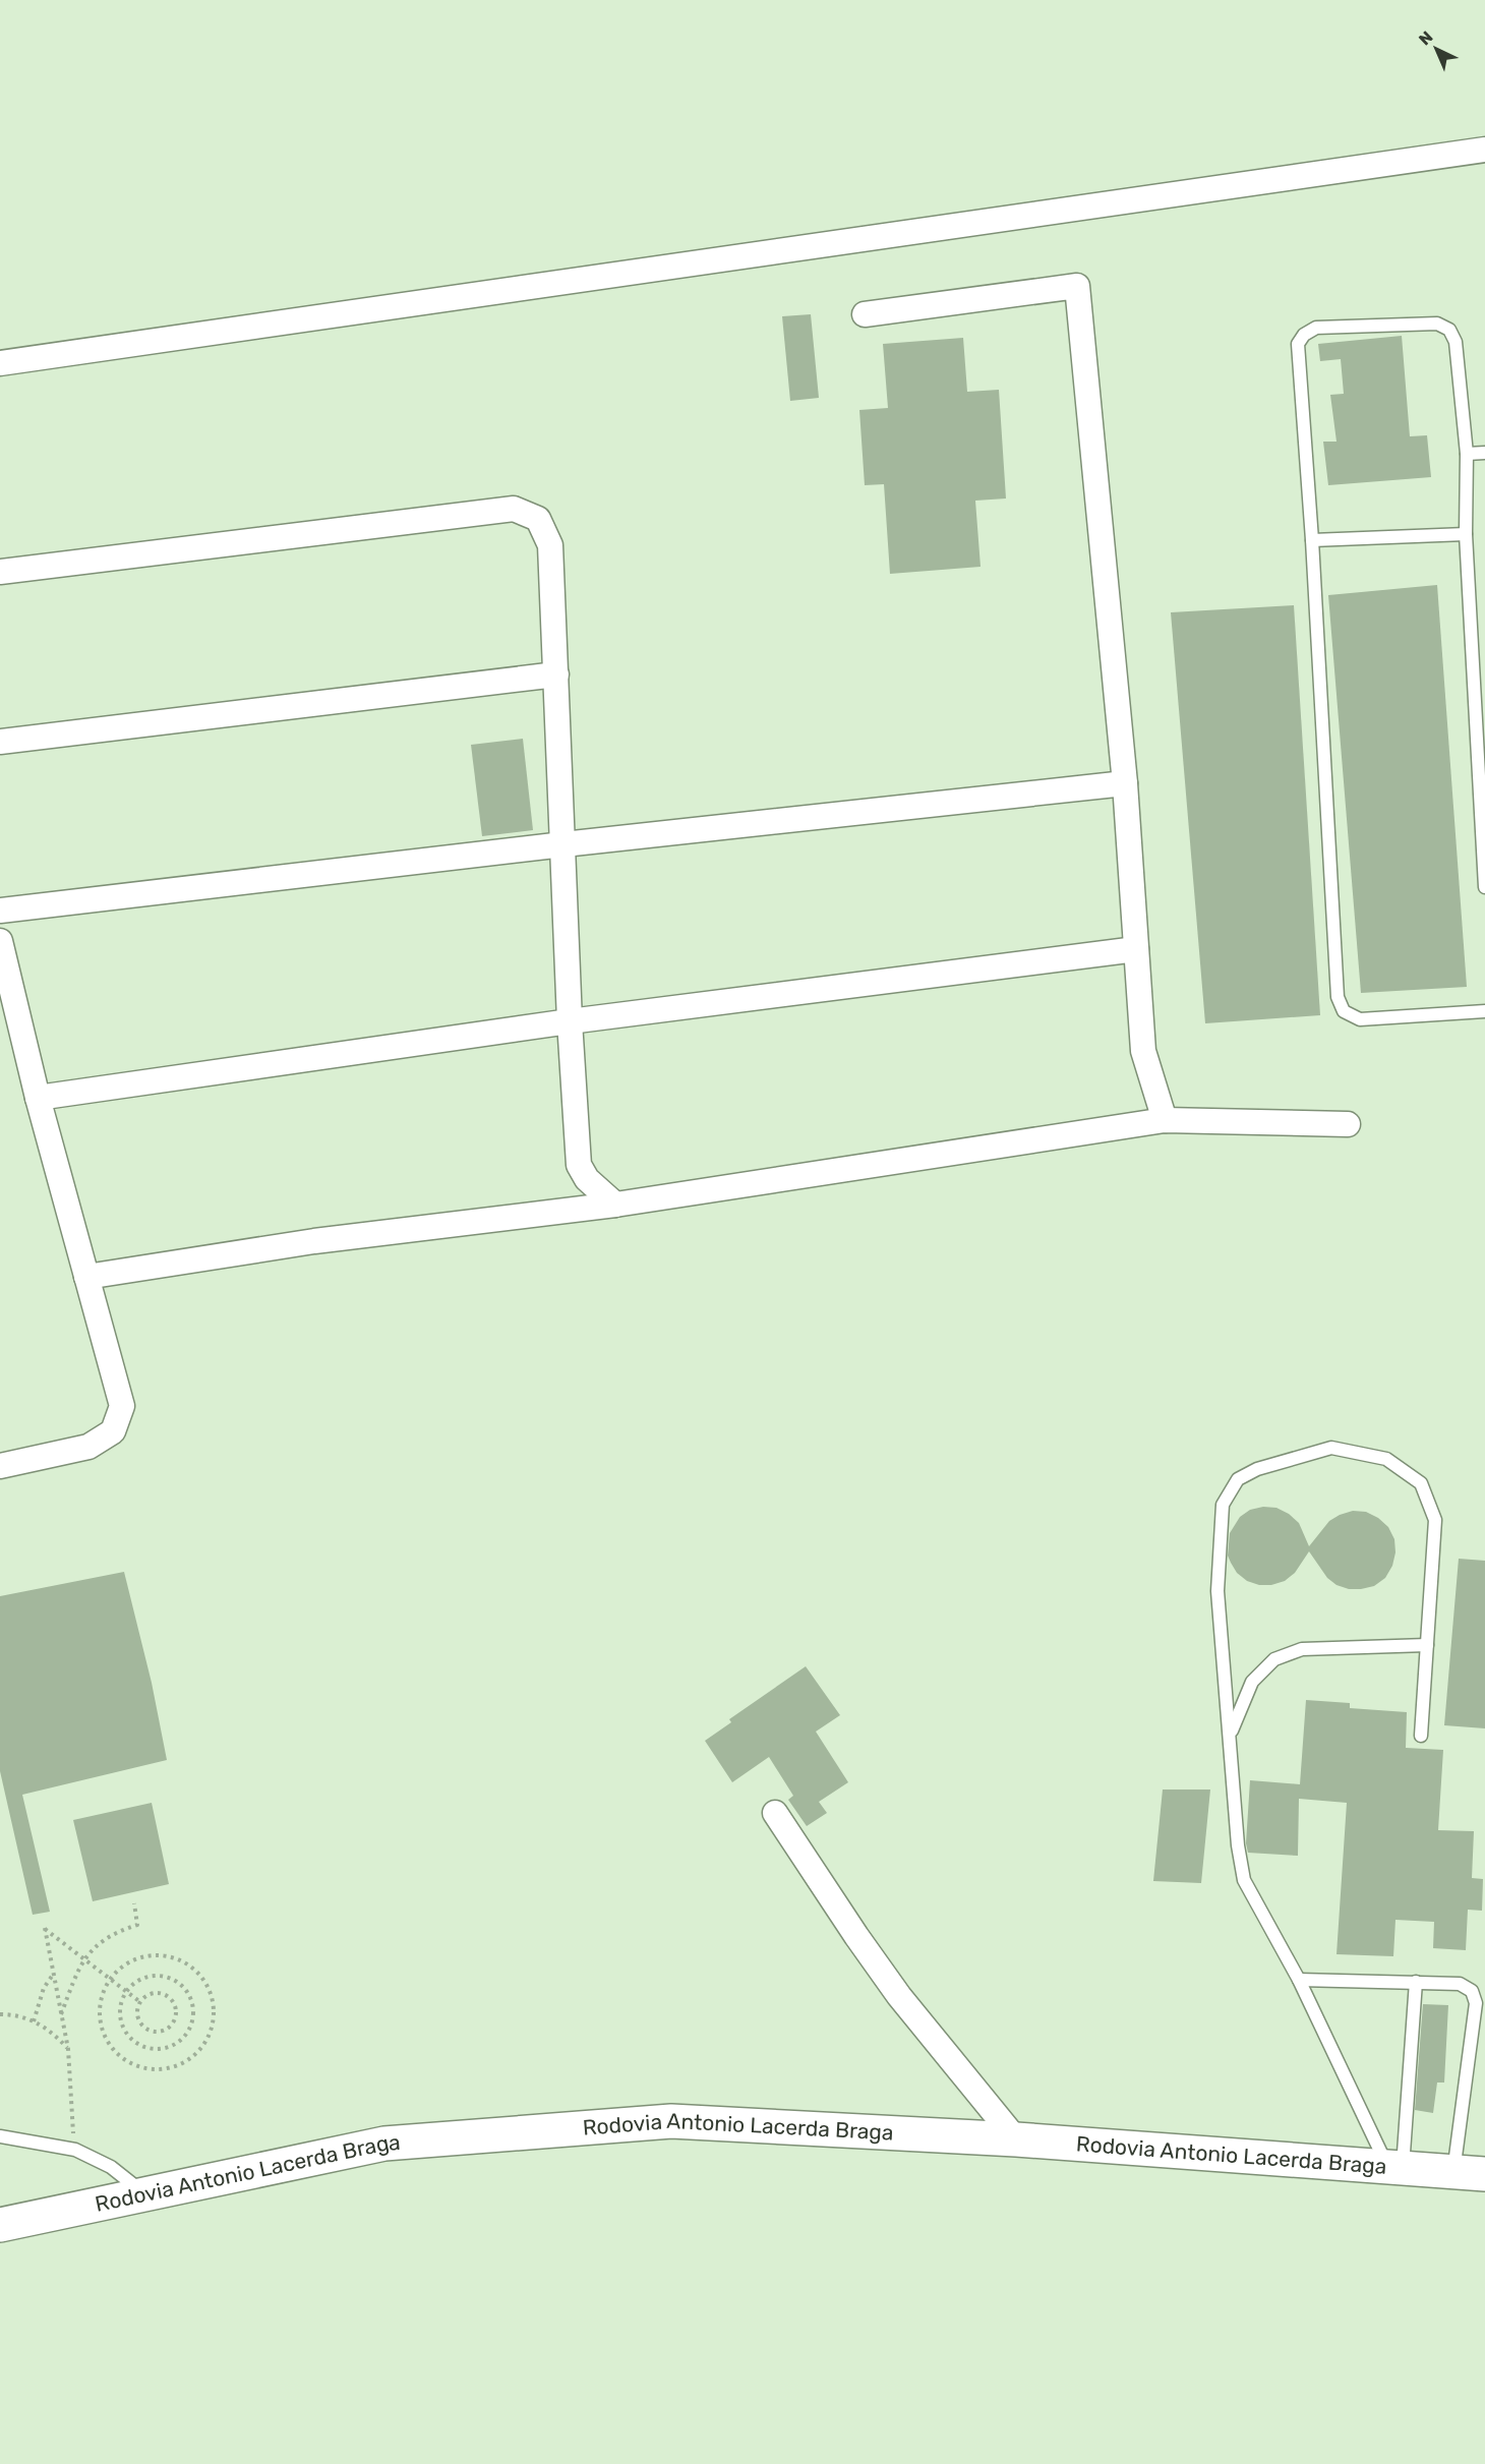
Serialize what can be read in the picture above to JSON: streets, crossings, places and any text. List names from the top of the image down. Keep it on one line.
{"streets":{"main road":["Rodovia Antonio Lacerda Braga"]},"north":"top left"}
